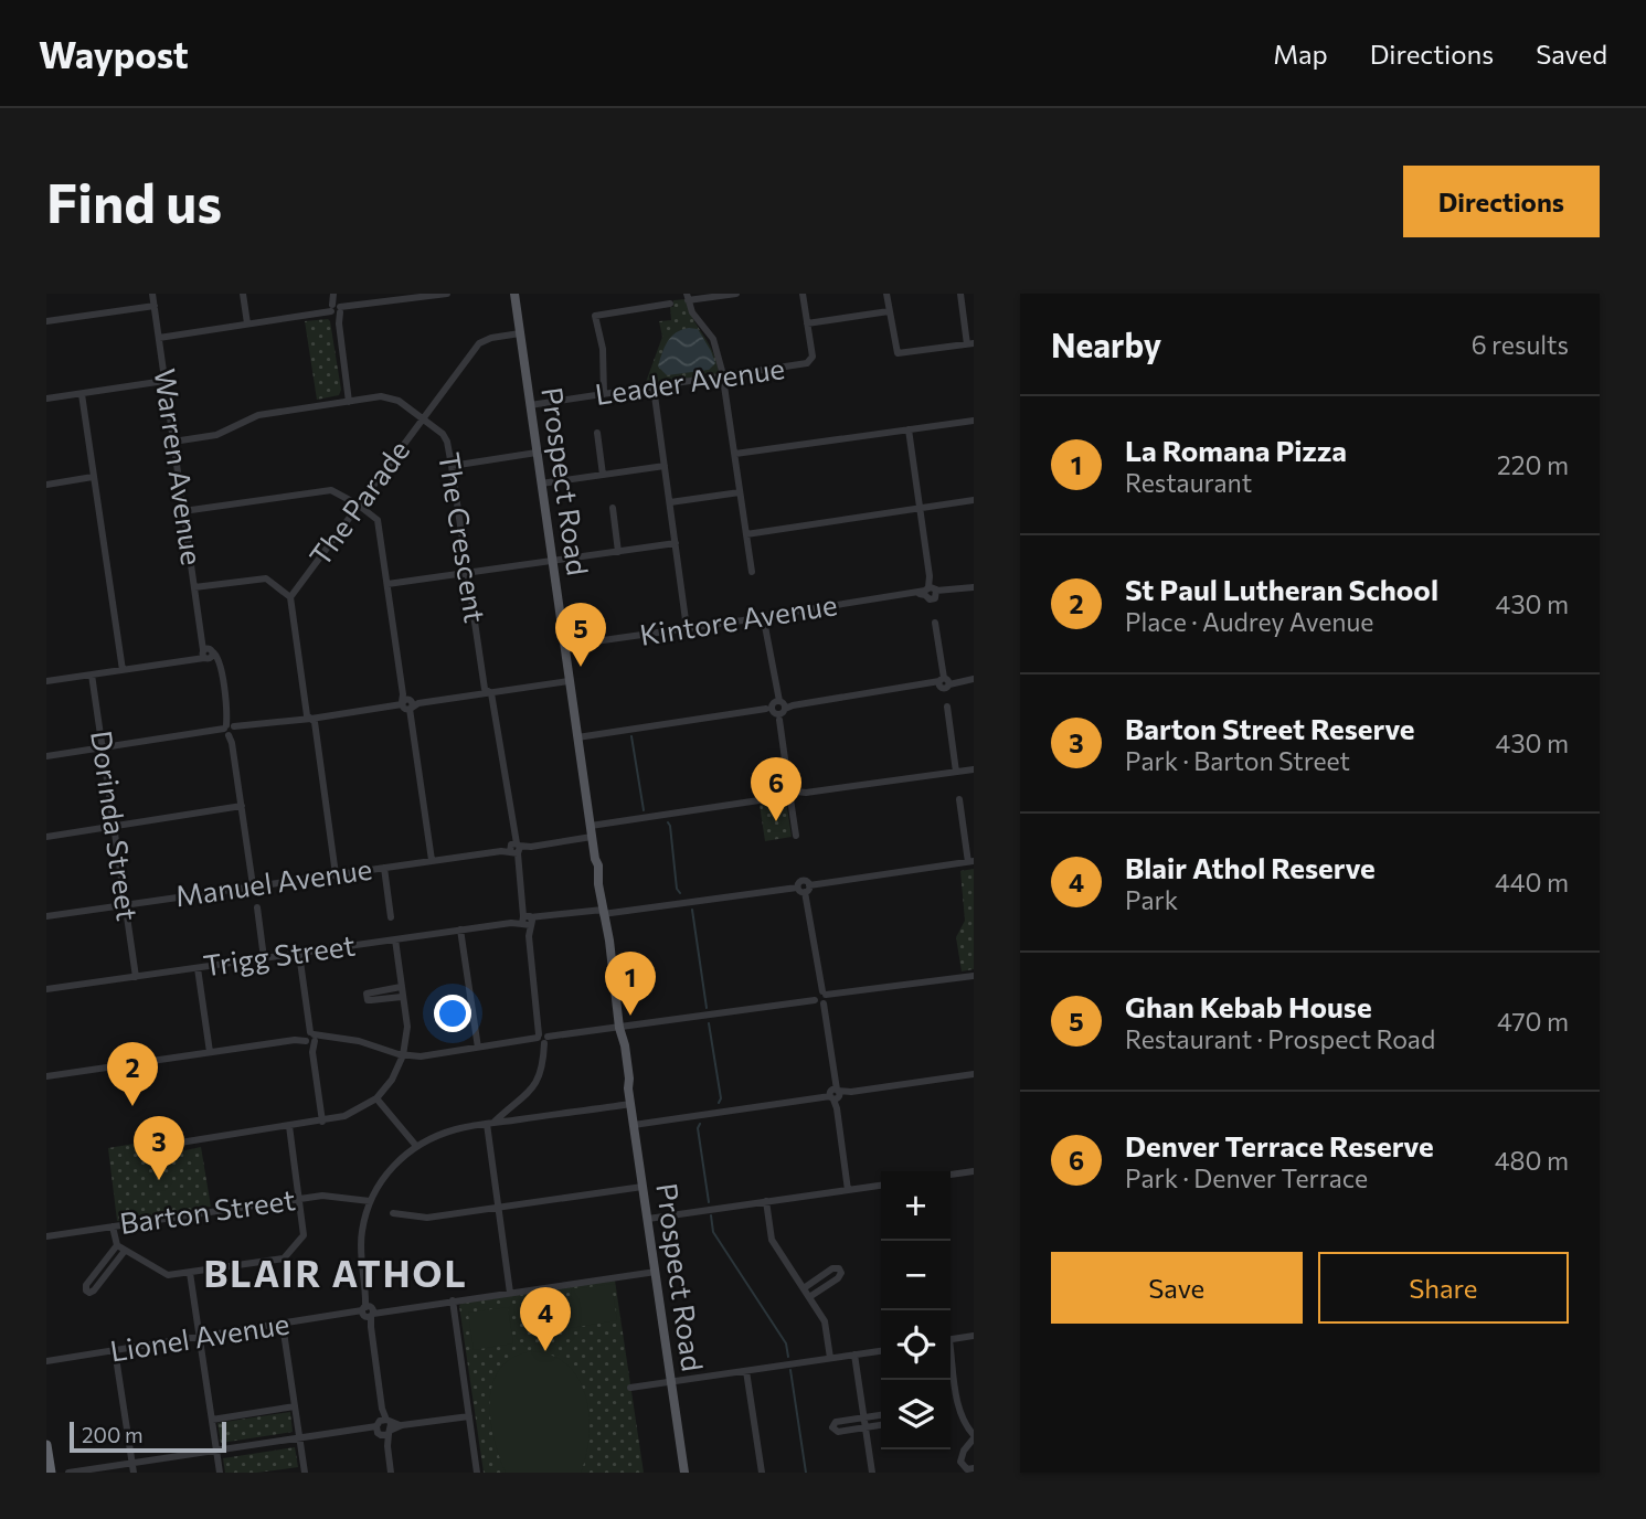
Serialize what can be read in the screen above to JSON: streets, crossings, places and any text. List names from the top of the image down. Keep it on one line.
{"streets":{"main road":["Prospect Road"],"street":["Leader Avenue","Warren Avenue","The Parade","The Crescent","Kintore Avenue","Dorinda Street","Manuel Avenue","Trigg Street","Barton Street","Lionel Avenue"]},"crossings":[["Leader Avenue","Prospect Road"],["Warren Avenue","The Crescent"],["Prospect Road","The Parade"],["Prospect Road","Kintore Avenue"],["Prospect Road","Manuel Avenue"],["Prospect Road","Trigg Street"],["Prospect Road","Lionel Avenue"],["The Parade","The Crescent"],["The Crescent","Manuel Avenue"],["The Crescent","Trigg Street"],["Dorinda Street","Manuel Avenue"],["Dorinda Street","Trigg Street"]],"districts":["BLAIR ATHOL"],"scale_bar":"200 m","page":{"header":"Waypost","nav":["Map","Directions","Saved"],"buttons":["Directions",["Save","Share"]],"title":"Find us","heading":["Nearby","6 results"],"list":[{"mark":"1","name":"La Romana Pizza","note":"Restaurant","value":"220 m"},{"mark":"2","name":"St Paul Lutheran School","note":"Place · Audrey Avenue","value":"430 m"},{"mark":"3","name":"Barton Street Reserve","note":"Park · Barton Street","value":"430 m"},{"mark":"4","name":"Blair Athol Reserve","note":"Park","value":"440 m"},{"mark":"5","name":"Ghan Kebab House","note":"Restaurant · Prospect Road","value":"470 m"},{"mark":"6","name":"Denver Terrace Reserve","note":"Park · Denver Terrace","value":"480 m"}],"pins":["5","6","1","2","3","4"],"map_buttons":["+","−"],"scale":"200 m"}}
